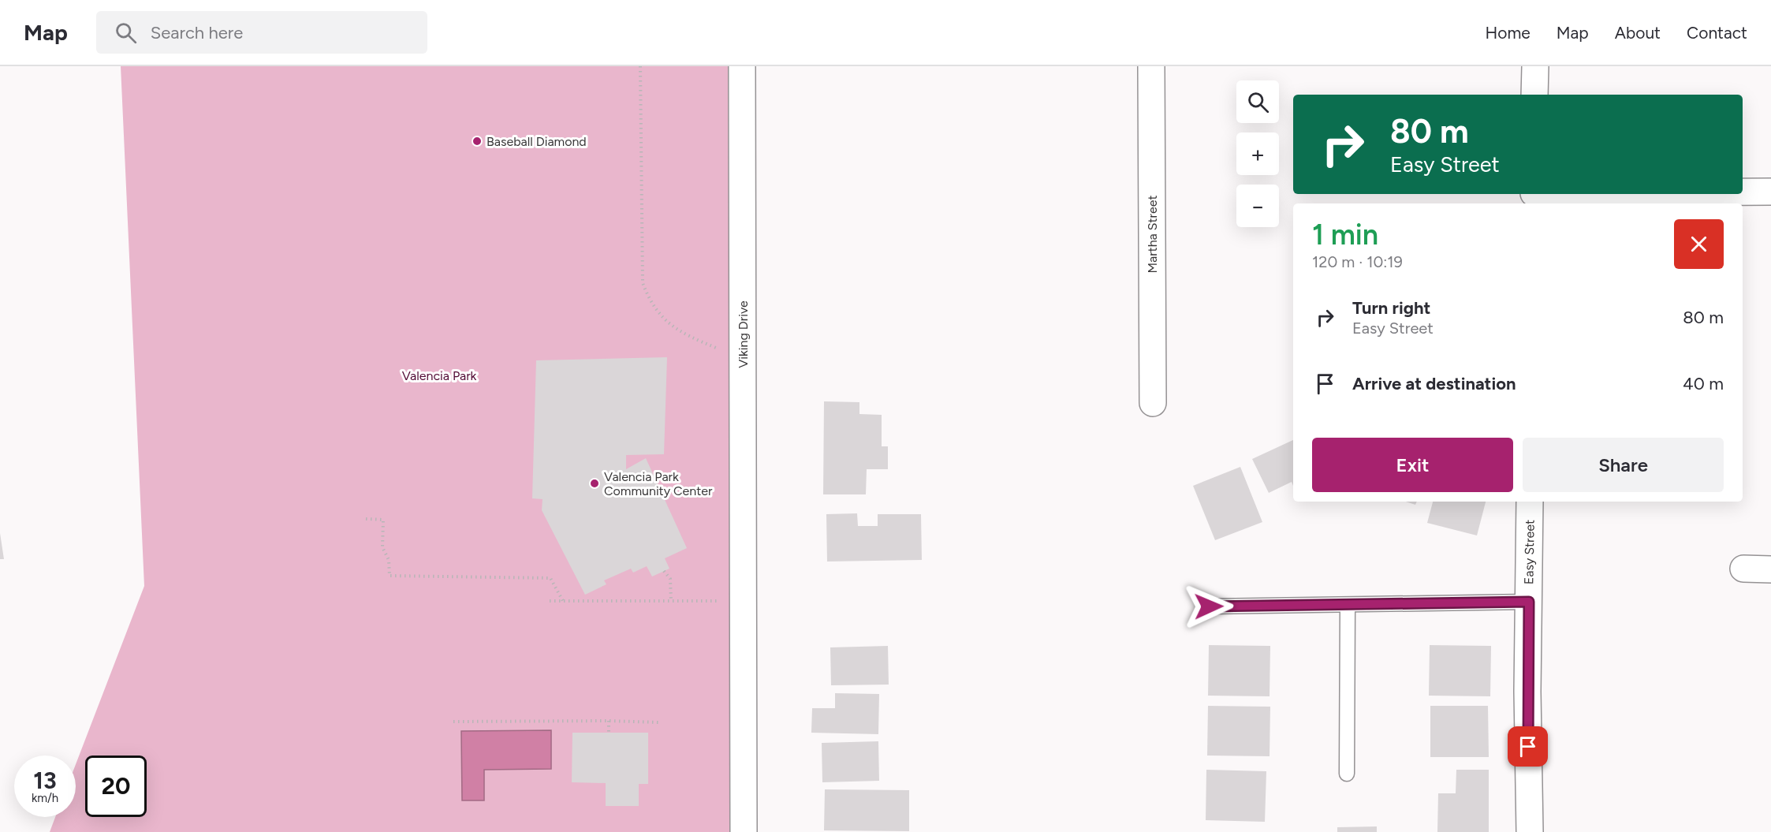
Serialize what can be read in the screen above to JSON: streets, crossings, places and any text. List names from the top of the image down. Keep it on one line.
{"streets":{"street":["Martha Street","Viking Drive","Easy Street"]},"parks":["Valencia Park"],"places":["Baseball Diamond","Valencia Park Community Center"],"page":{"header":"Map","search":"Search here","nav":["Home","Map","About","Contact"],"map_buttons":["+","−"],"turn":["80 m","Easy Street"],"heading":["1 min","120 m · 10:19"],"list":[{"name":"Turn right","note":"Easy Street","value":"80 m"},{"name":"Arrive at destination","value":"40 m"}],"buttons":["Exit","Share"],"speed":"13 km/h","limit":"20"}}
